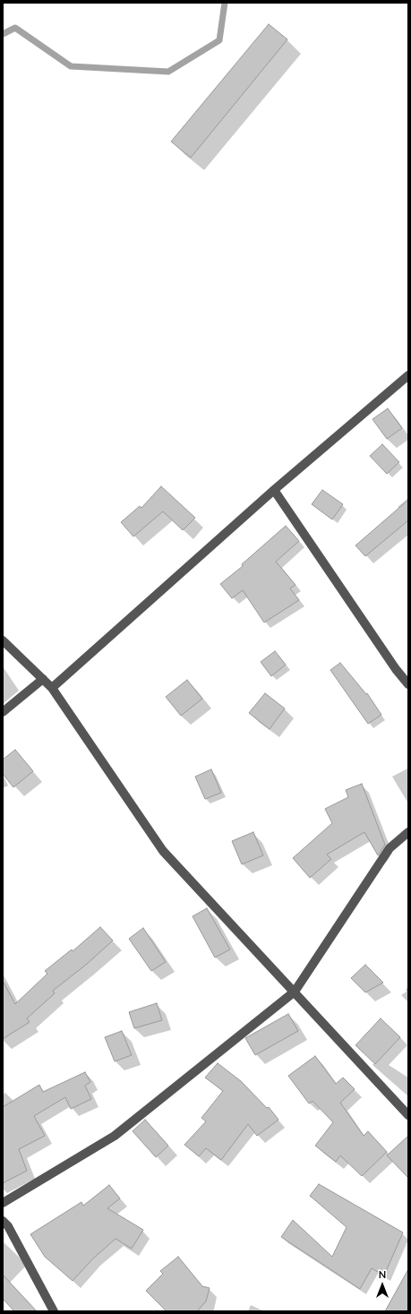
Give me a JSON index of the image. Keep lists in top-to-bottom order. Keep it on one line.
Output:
{"north":"top"}
